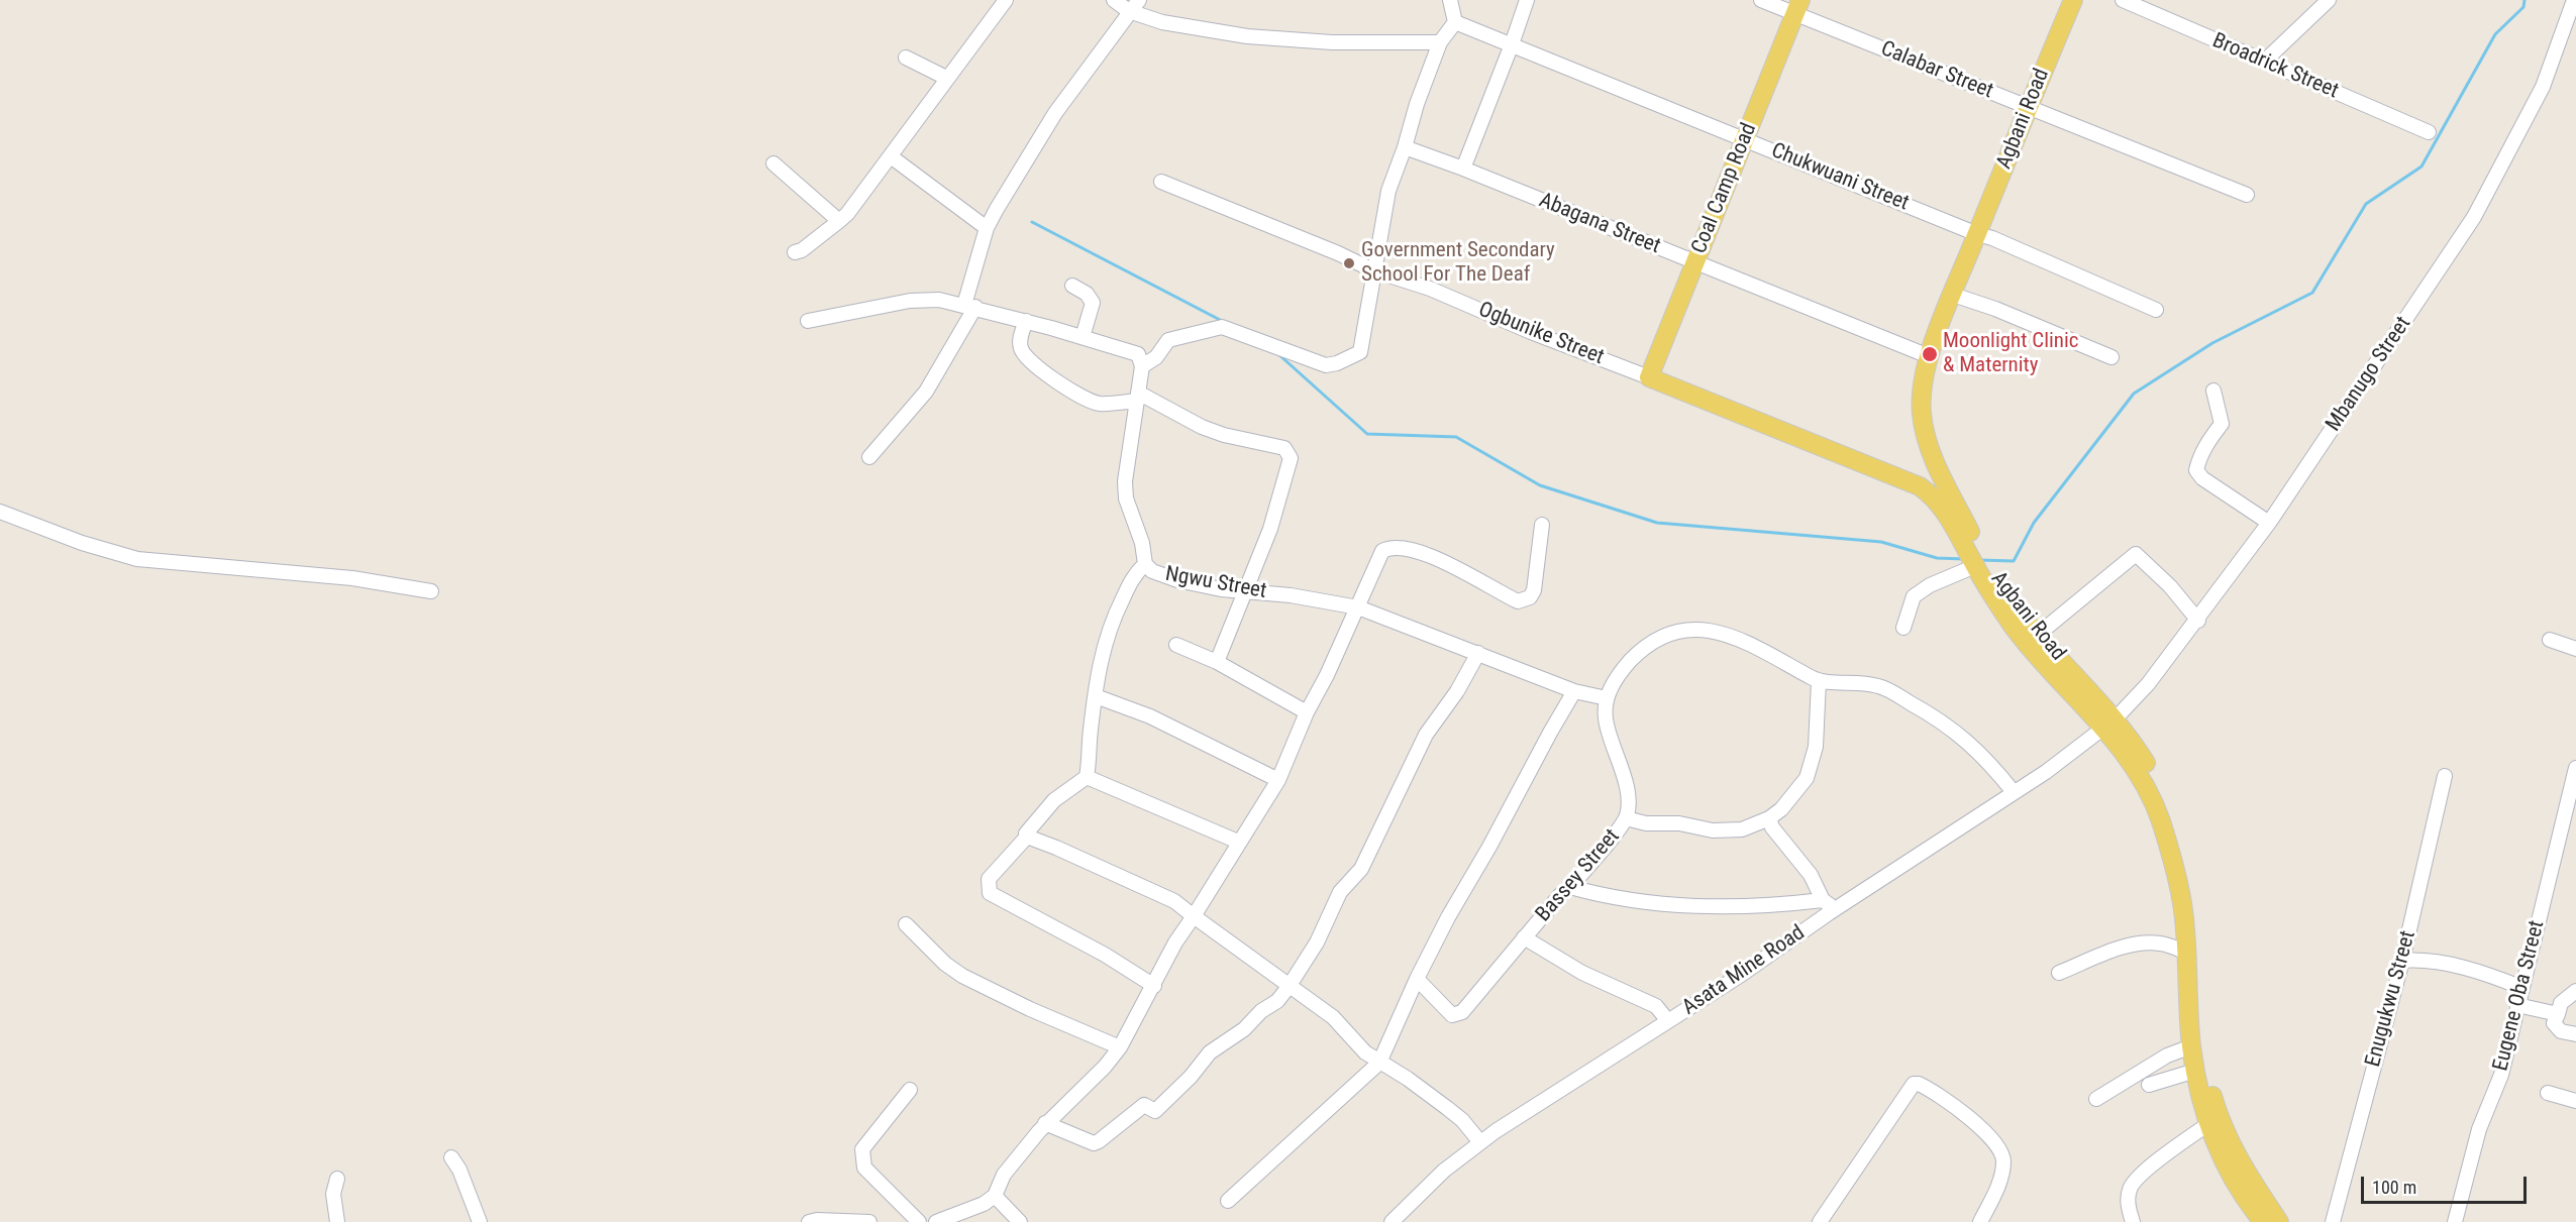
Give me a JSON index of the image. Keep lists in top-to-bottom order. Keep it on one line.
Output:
{"streets":{"main road":["Agbani Road","Coal Camp Road","Ogbunike Street"],"street":["Broadrick Street","Calabar Street","Chukwuani Street","Abagana Street","Mbanugo Street","Ngwu Street","Bassey Street","Asata Mine Road","Eugene Oba Street","Enugukwu Street"]},"crossings":[["Calabar Street","Agbani Road"],["Calabar Street","Coal Camp Road"],["Agbani Road","Chukwuani Street"],["Agbani Road","Abagana Street"],["Agbani Road","Ogbunike Street"],["Agbani Road","Mbanugo Street"],["Agbani Road","Asata Mine Road"],["Chukwuani Street","Coal Camp Road"],["Coal Camp Road","Abagana Street"],["Coal Camp Road","Ogbunike Street"],["Mbanugo Street","Asata Mine Road"],["Ngwu Street","Bassey Street"],["Bassey Street","Asata Mine Road"]],"places":["Government Secondary School For The Deaf","Moonlight Clinic & Maternity"],"scale_bar":"100 m"}
